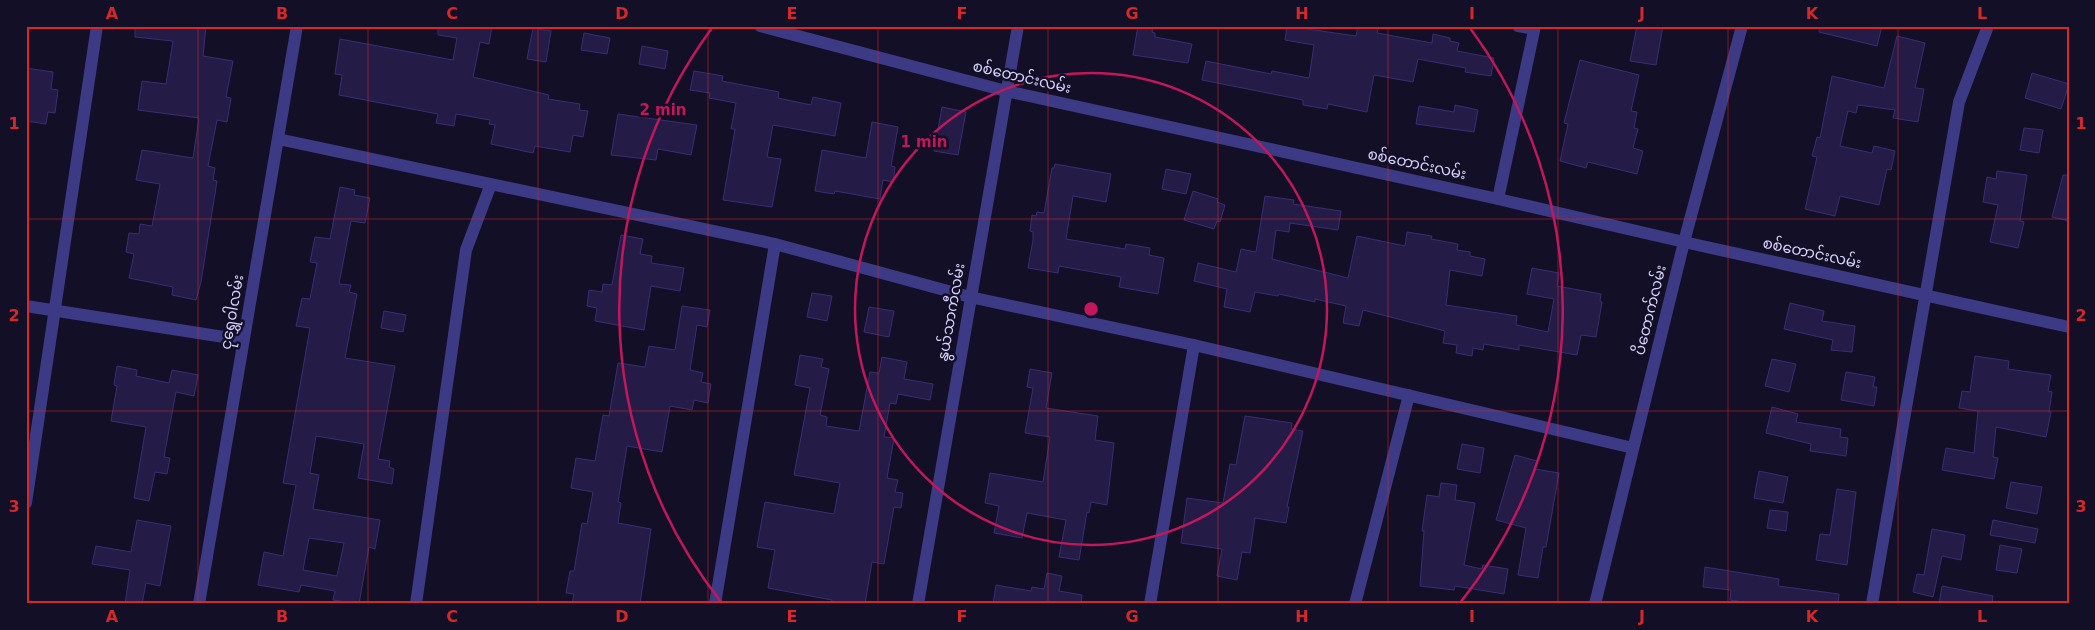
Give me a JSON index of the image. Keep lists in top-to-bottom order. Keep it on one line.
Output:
{"streets":{"street":["စစ်တောင်းလမ်း","ပိတောက်လမ်း","ငုရွှေဝါလမ်း","နွယ်သာကီလမ်း"]},"crossings":[["စစ်တောင်းလမ်း","ပိတောက်လမ်း"],["စစ်တောင်းလမ်း","နွယ်သာကီလမ်း"]],"grid":{"columns":["A","B","C","D","E","F","G","H","I","J","K","L"],"rows":["1","2","3"]},"rings":["2 min","1 min"]}
